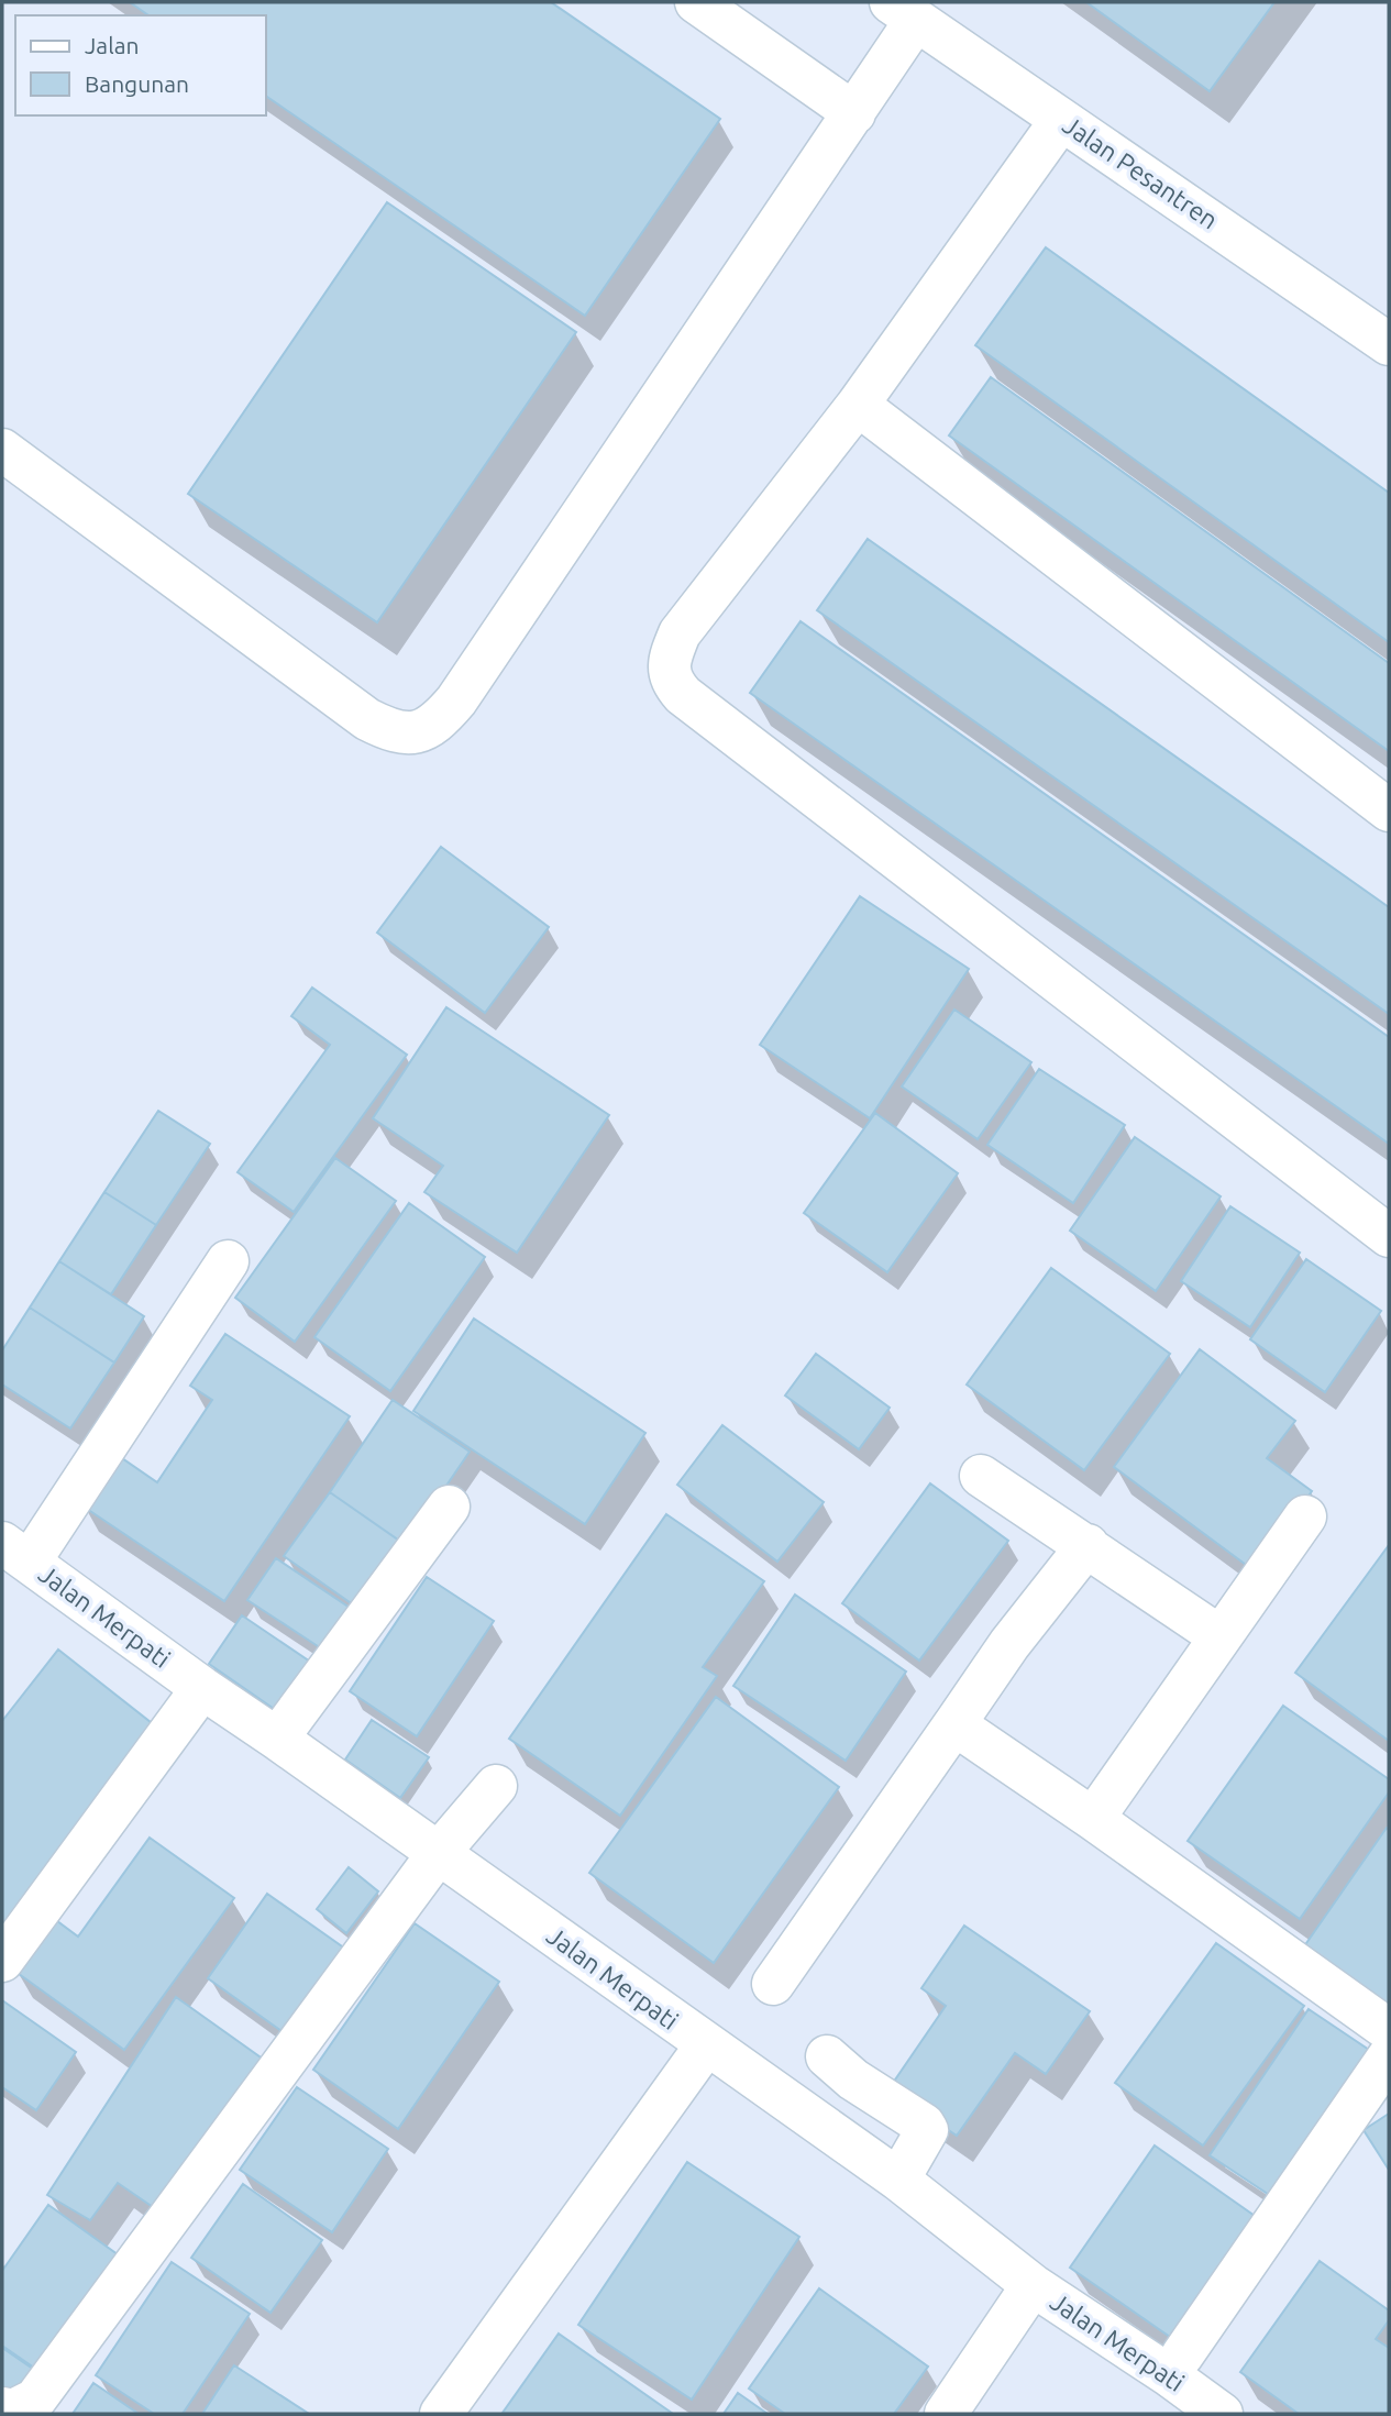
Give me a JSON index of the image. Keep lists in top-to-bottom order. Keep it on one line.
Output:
{"streets":{"street":["Jalan Pesantren","Jalan Merpati"]},"legend":["Jalan","Bangunan"]}
